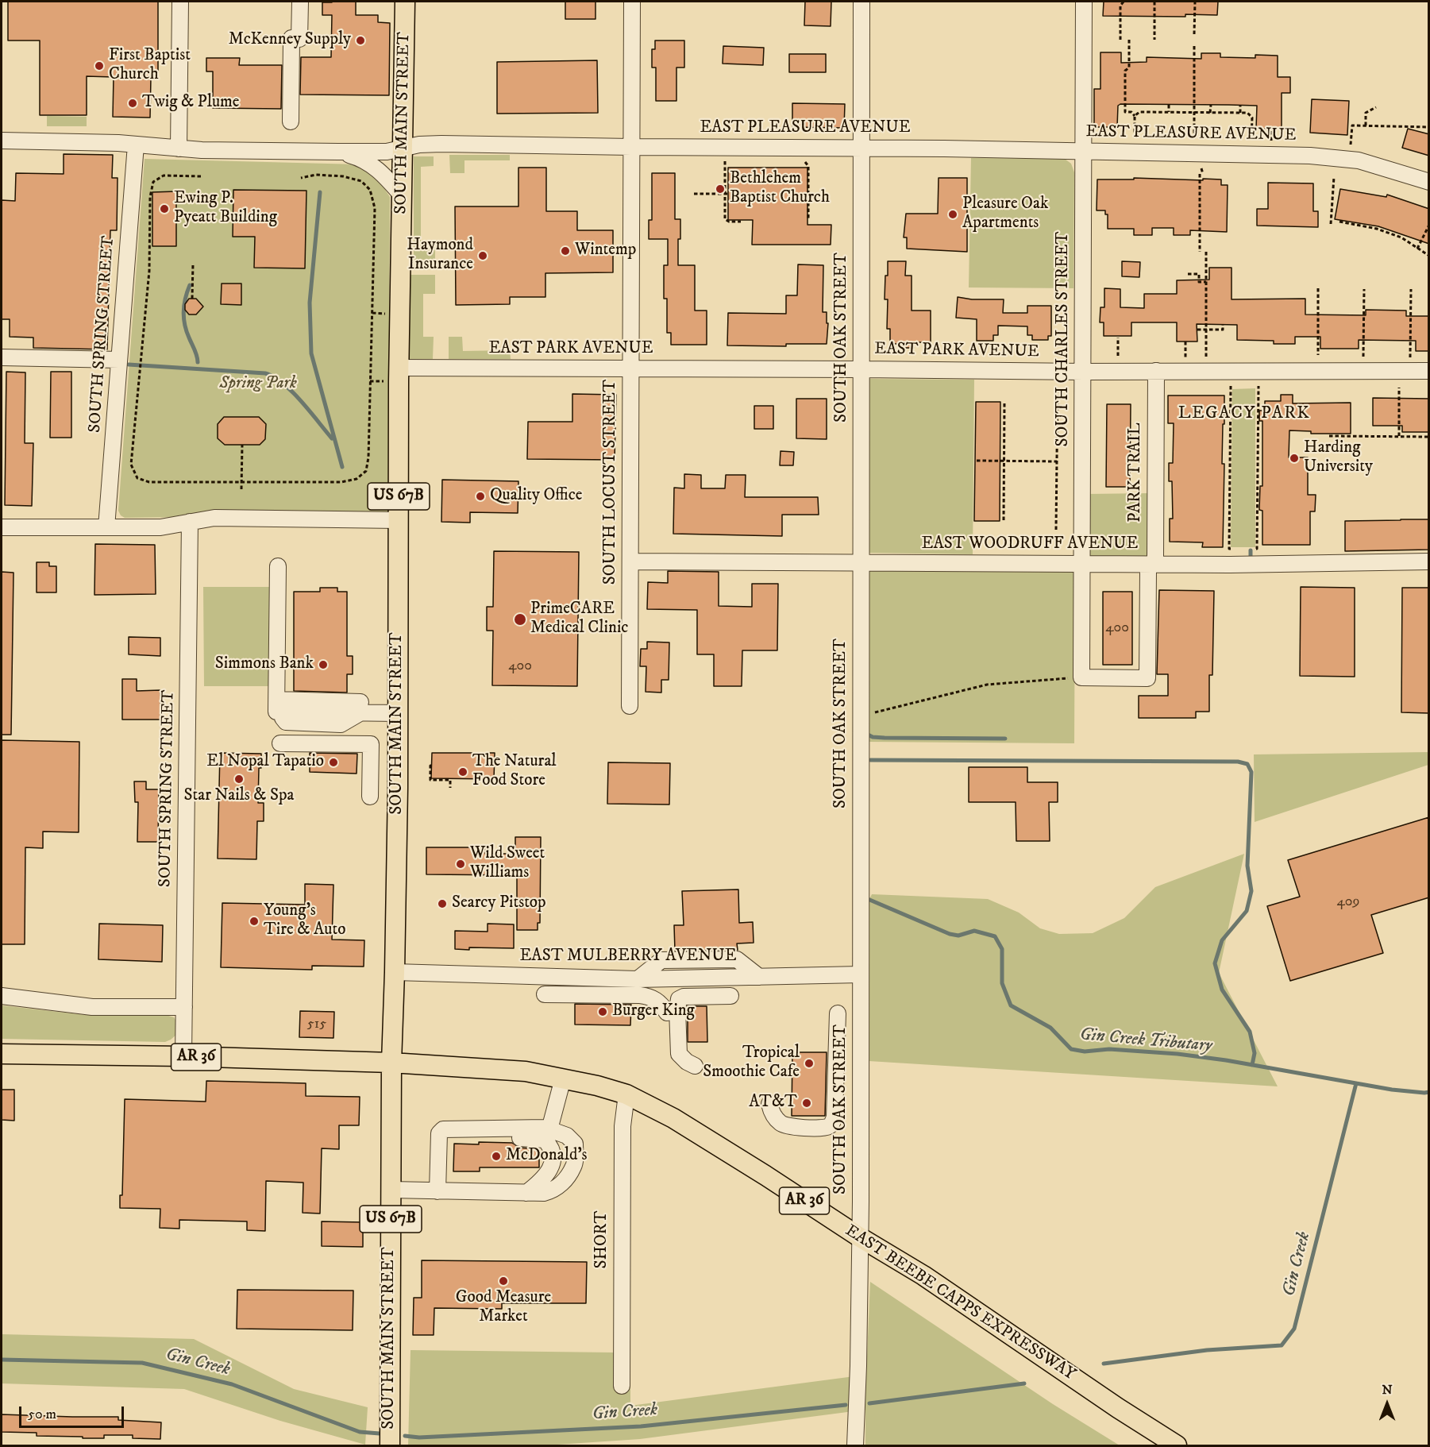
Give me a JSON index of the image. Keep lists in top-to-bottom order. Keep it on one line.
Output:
{"streets":{"main road":["SOUTH MAIN STREET","US 67B","AR 36","EAST BEEBE CAPPS EXPRESSWAY"],"street":["EAST PLEASURE AVENUE","SOUTH SPRING STREET","SOUTH OAK STREET","SOUTH CHARLES STREET","EAST PARK AVENUE","PARK TRAIL","SOUTH LOCUST STREET","EAST WOODRUFF AVENUE","EAST MULBERRY AVENUE","SHORT"]},"crossings":[["SOUTH MAIN STREET","EAST PLEASURE AVENUE"],["SOUTH MAIN STREET","EAST PARK AVENUE"],["SOUTH MAIN STREET","EAST MULBERRY AVENUE"],["SOUTH MAIN STREET","AR 36"],["SOUTH MAIN STREET","EAST BEEBE CAPPS EXPRESSWAY"],["EAST PLEASURE AVENUE","SOUTH SPRING STREET"],["EAST PLEASURE AVENUE","SOUTH OAK STREET"],["EAST PLEASURE AVENUE","SOUTH CHARLES STREET"],["EAST PLEASURE AVENUE","SOUTH LOCUST STREET"],["SOUTH SPRING STREET","AR 36"],["SOUTH OAK STREET","EAST PARK AVENUE"],["SOUTH OAK STREET","EAST WOODRUFF AVENUE"],["SOUTH OAK STREET","EAST MULBERRY AVENUE"],["SOUTH OAK STREET","EAST BEEBE CAPPS EXPRESSWAY"],["SOUTH CHARLES STREET","EAST PARK AVENUE"],["SOUTH CHARLES STREET","PARK TRAIL"],["SOUTH CHARLES STREET","EAST WOODRUFF AVENUE"],["EAST PARK AVENUE","PARK TRAIL"],["EAST PARK AVENUE","SOUTH LOCUST STREET"],["PARK TRAIL","EAST WOODRUFF AVENUE"],["SOUTH LOCUST STREET","EAST WOODRUFF AVENUE"],["AR 36","EAST BEEBE CAPPS EXPRESSWAY"],["SHORT","EAST BEEBE CAPPS EXPRESSWAY"]],"districts":["LEGACY PARK"],"water":["Gin Creek Tributary","Gin Creek"],"parks":["Spring Park"],"places":["McKenney Supply","First Baptist Church","Twig & Plume","Bethlehem Baptist Church","Ewing P. Pyeatt Building","Pleasure Oak Apartments","Wintemp","Haymond Insurance","Harding University","Quality Office","PrimeCARE Medical Clinic","Simmons Bank","El Nopal Tapatio","The Natural Food Store","Star Nails & Spa","Wild Sweet Williams","Searcy Pitstop","Young's Tire & Auto","Burger King","Tropical Smoothie Cafe","AT&T","McDonald's","Good Measure Market"],"house_numbers":["400","400","409","515"],"scale_bar":"50 m","north":"top"}
